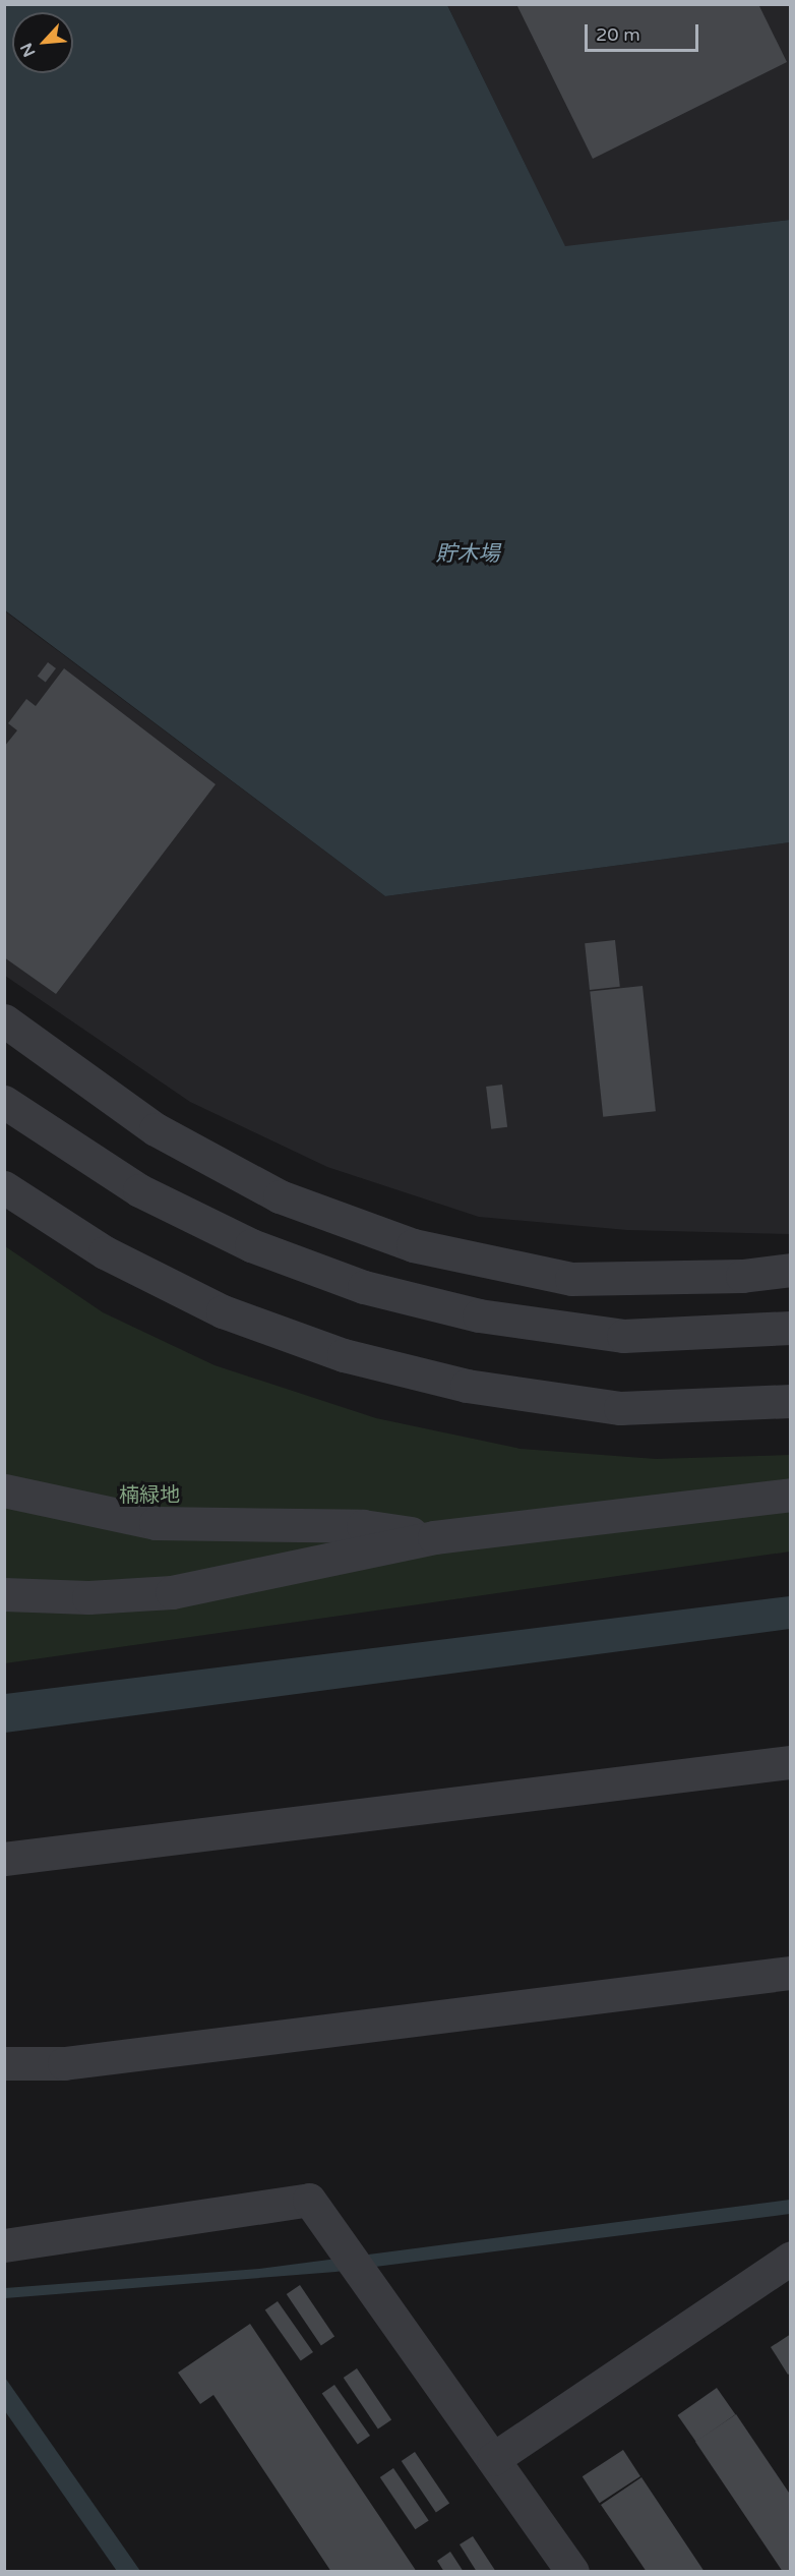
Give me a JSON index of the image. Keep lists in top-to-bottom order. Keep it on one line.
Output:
{"water":["貯木場"],"parks":["楠緑地"],"scale_bar":"20 m","north":"bottom left"}
